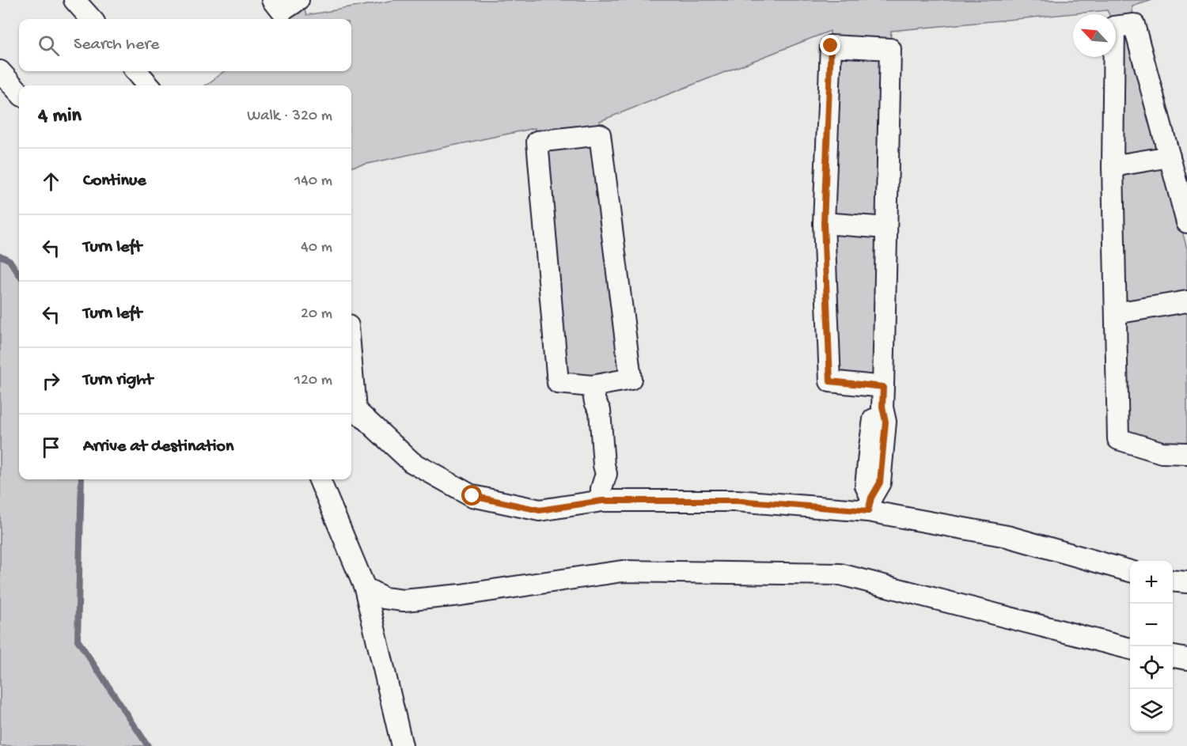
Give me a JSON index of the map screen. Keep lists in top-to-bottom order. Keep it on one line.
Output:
{"north":"top left","page":{"search":"Search here","heading":["4 min","Walk · 320 m"],"list":[["Continue","140 m"],["Turn left","40 m"],["Turn left","20 m"],["Turn right","120 m"],"Arrive at destination"],"map_buttons":["+","−"]}}
